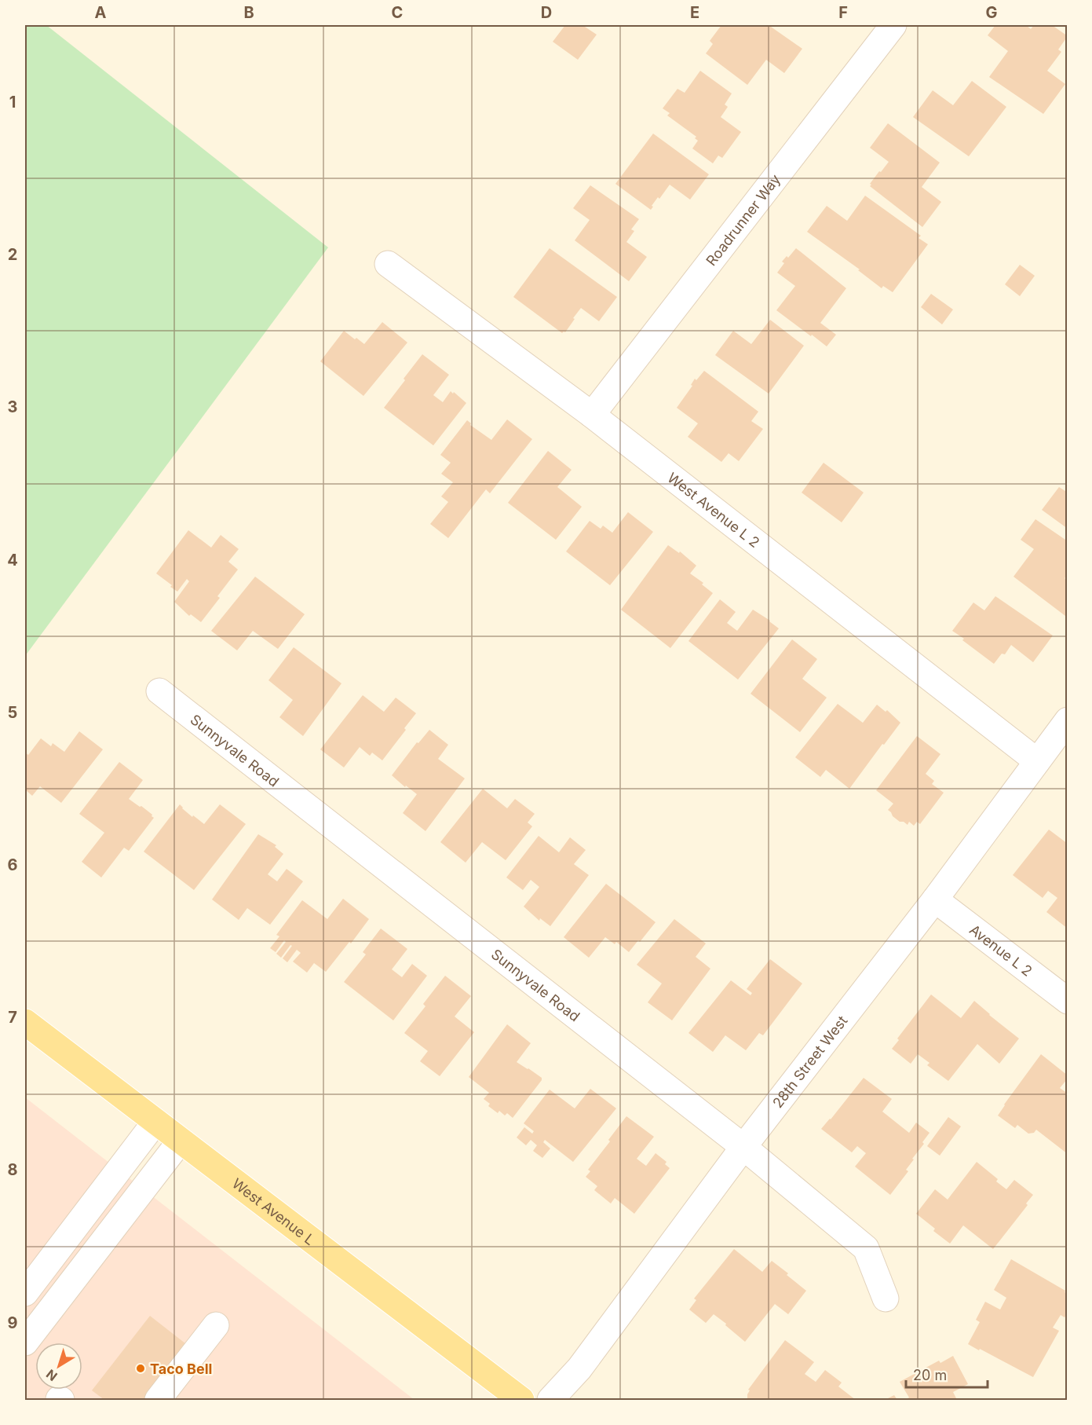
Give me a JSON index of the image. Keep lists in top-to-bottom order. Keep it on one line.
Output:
{"streets":{"main road":["West Avenue L"],"street":["Roadrunner Way","West Avenue L 2","Sunnyvale Road","Avenue L 2","28th Street West"]},"crossings":[["Roadrunner Way","West Avenue L 2"],["West Avenue L 2","28th Street West"],["Sunnyvale Road","28th Street West"],["Avenue L 2","28th Street West"]],"places":["Taco Bell"],"scale_bar":"20 m","north":"bottom left","grid":{"columns":["A","B","C","D","E","F","G"],"rows":["1","2","3","4","5","6","7","8","9"]}}
